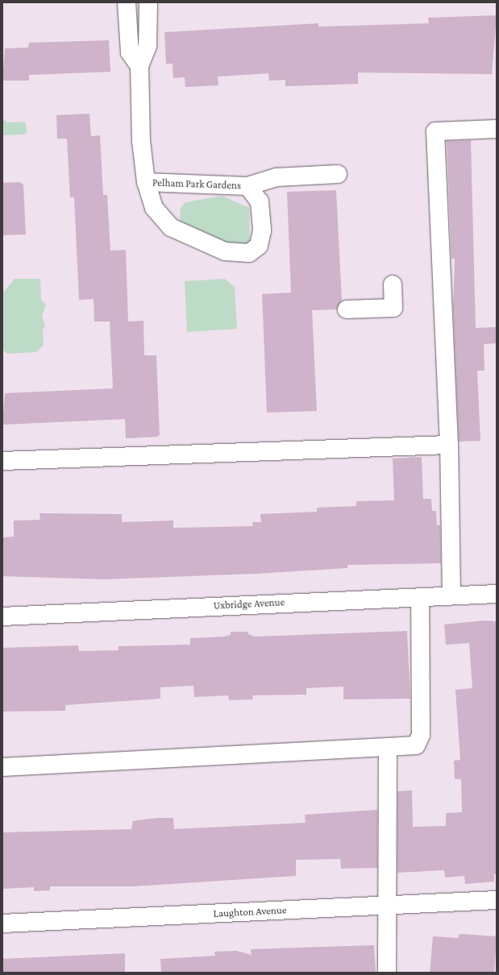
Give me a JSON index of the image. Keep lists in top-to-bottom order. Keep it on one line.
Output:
{"streets":{"street":["Pelham Park Gardens","Uxbridge Avenue","Laughton Avenue"]}}
